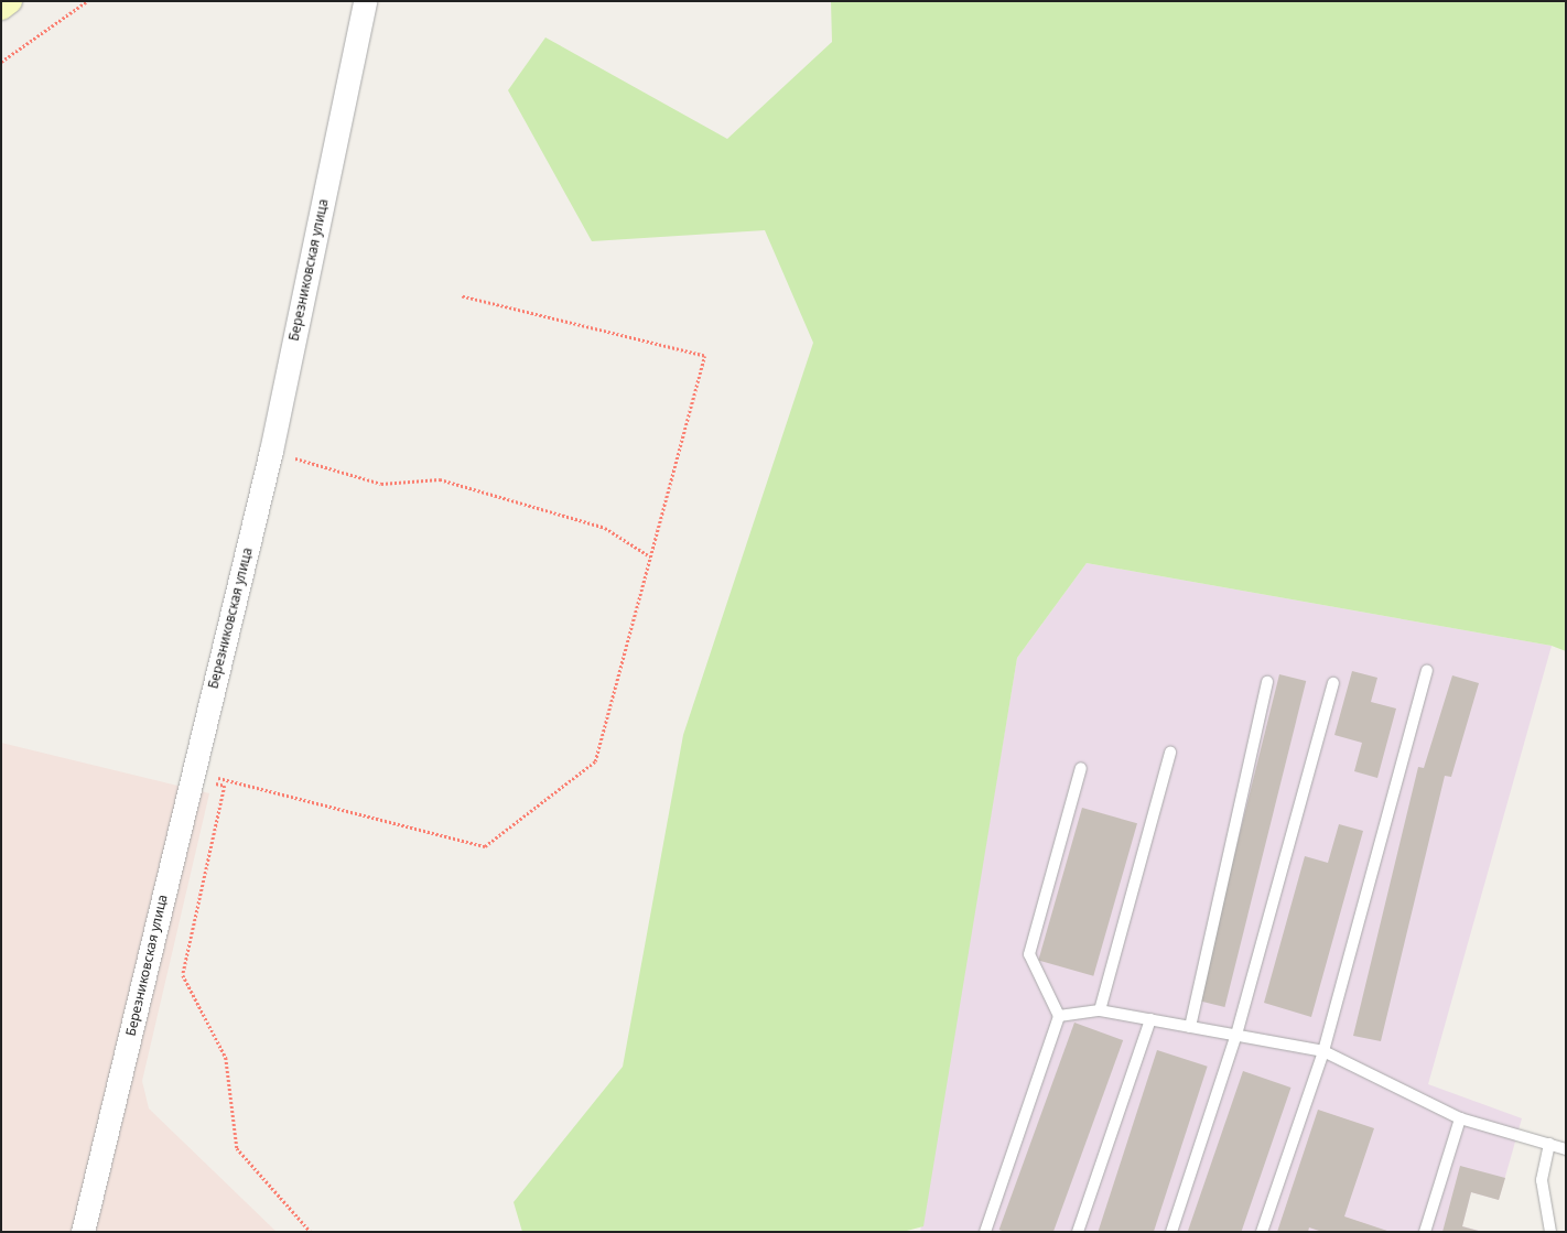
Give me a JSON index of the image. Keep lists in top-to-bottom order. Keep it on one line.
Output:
{"streets":{"street":["Березниковская улица"]}}
